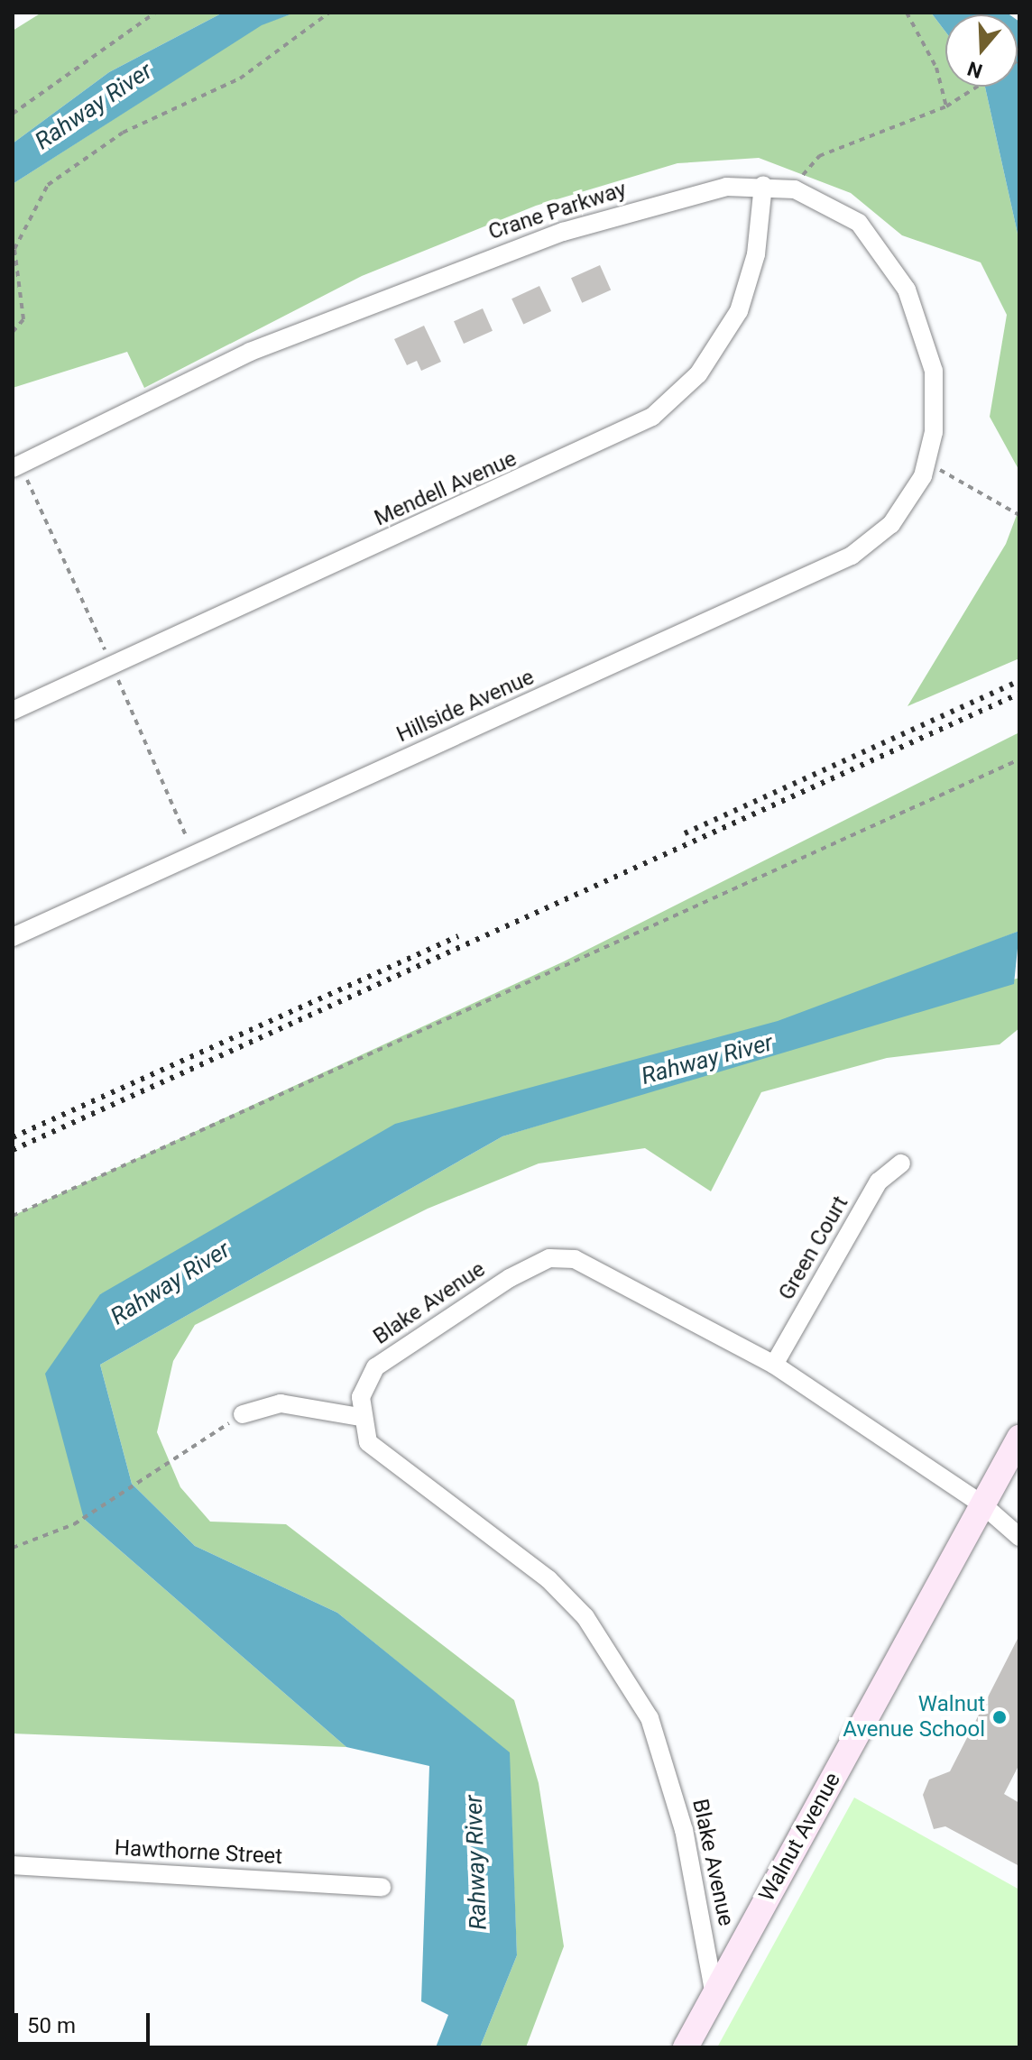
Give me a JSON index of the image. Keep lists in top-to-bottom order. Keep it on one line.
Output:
{"streets":{"street":["Crane Parkway","Mendell Avenue","Hillside Avenue","Green Court","Blake Avenue","Walnut Avenue","Hawthorne Street"]},"crossings":[["Crane Parkway","Mendell Avenue"],["Crane Parkway","Hillside Avenue"],["Green Court","Blake Avenue"],["Blake Avenue","Walnut Avenue"]],"water":["Rahway River"],"places":["Walnut Avenue School"],"scale_bar":"50 m","north":"bottom"}
